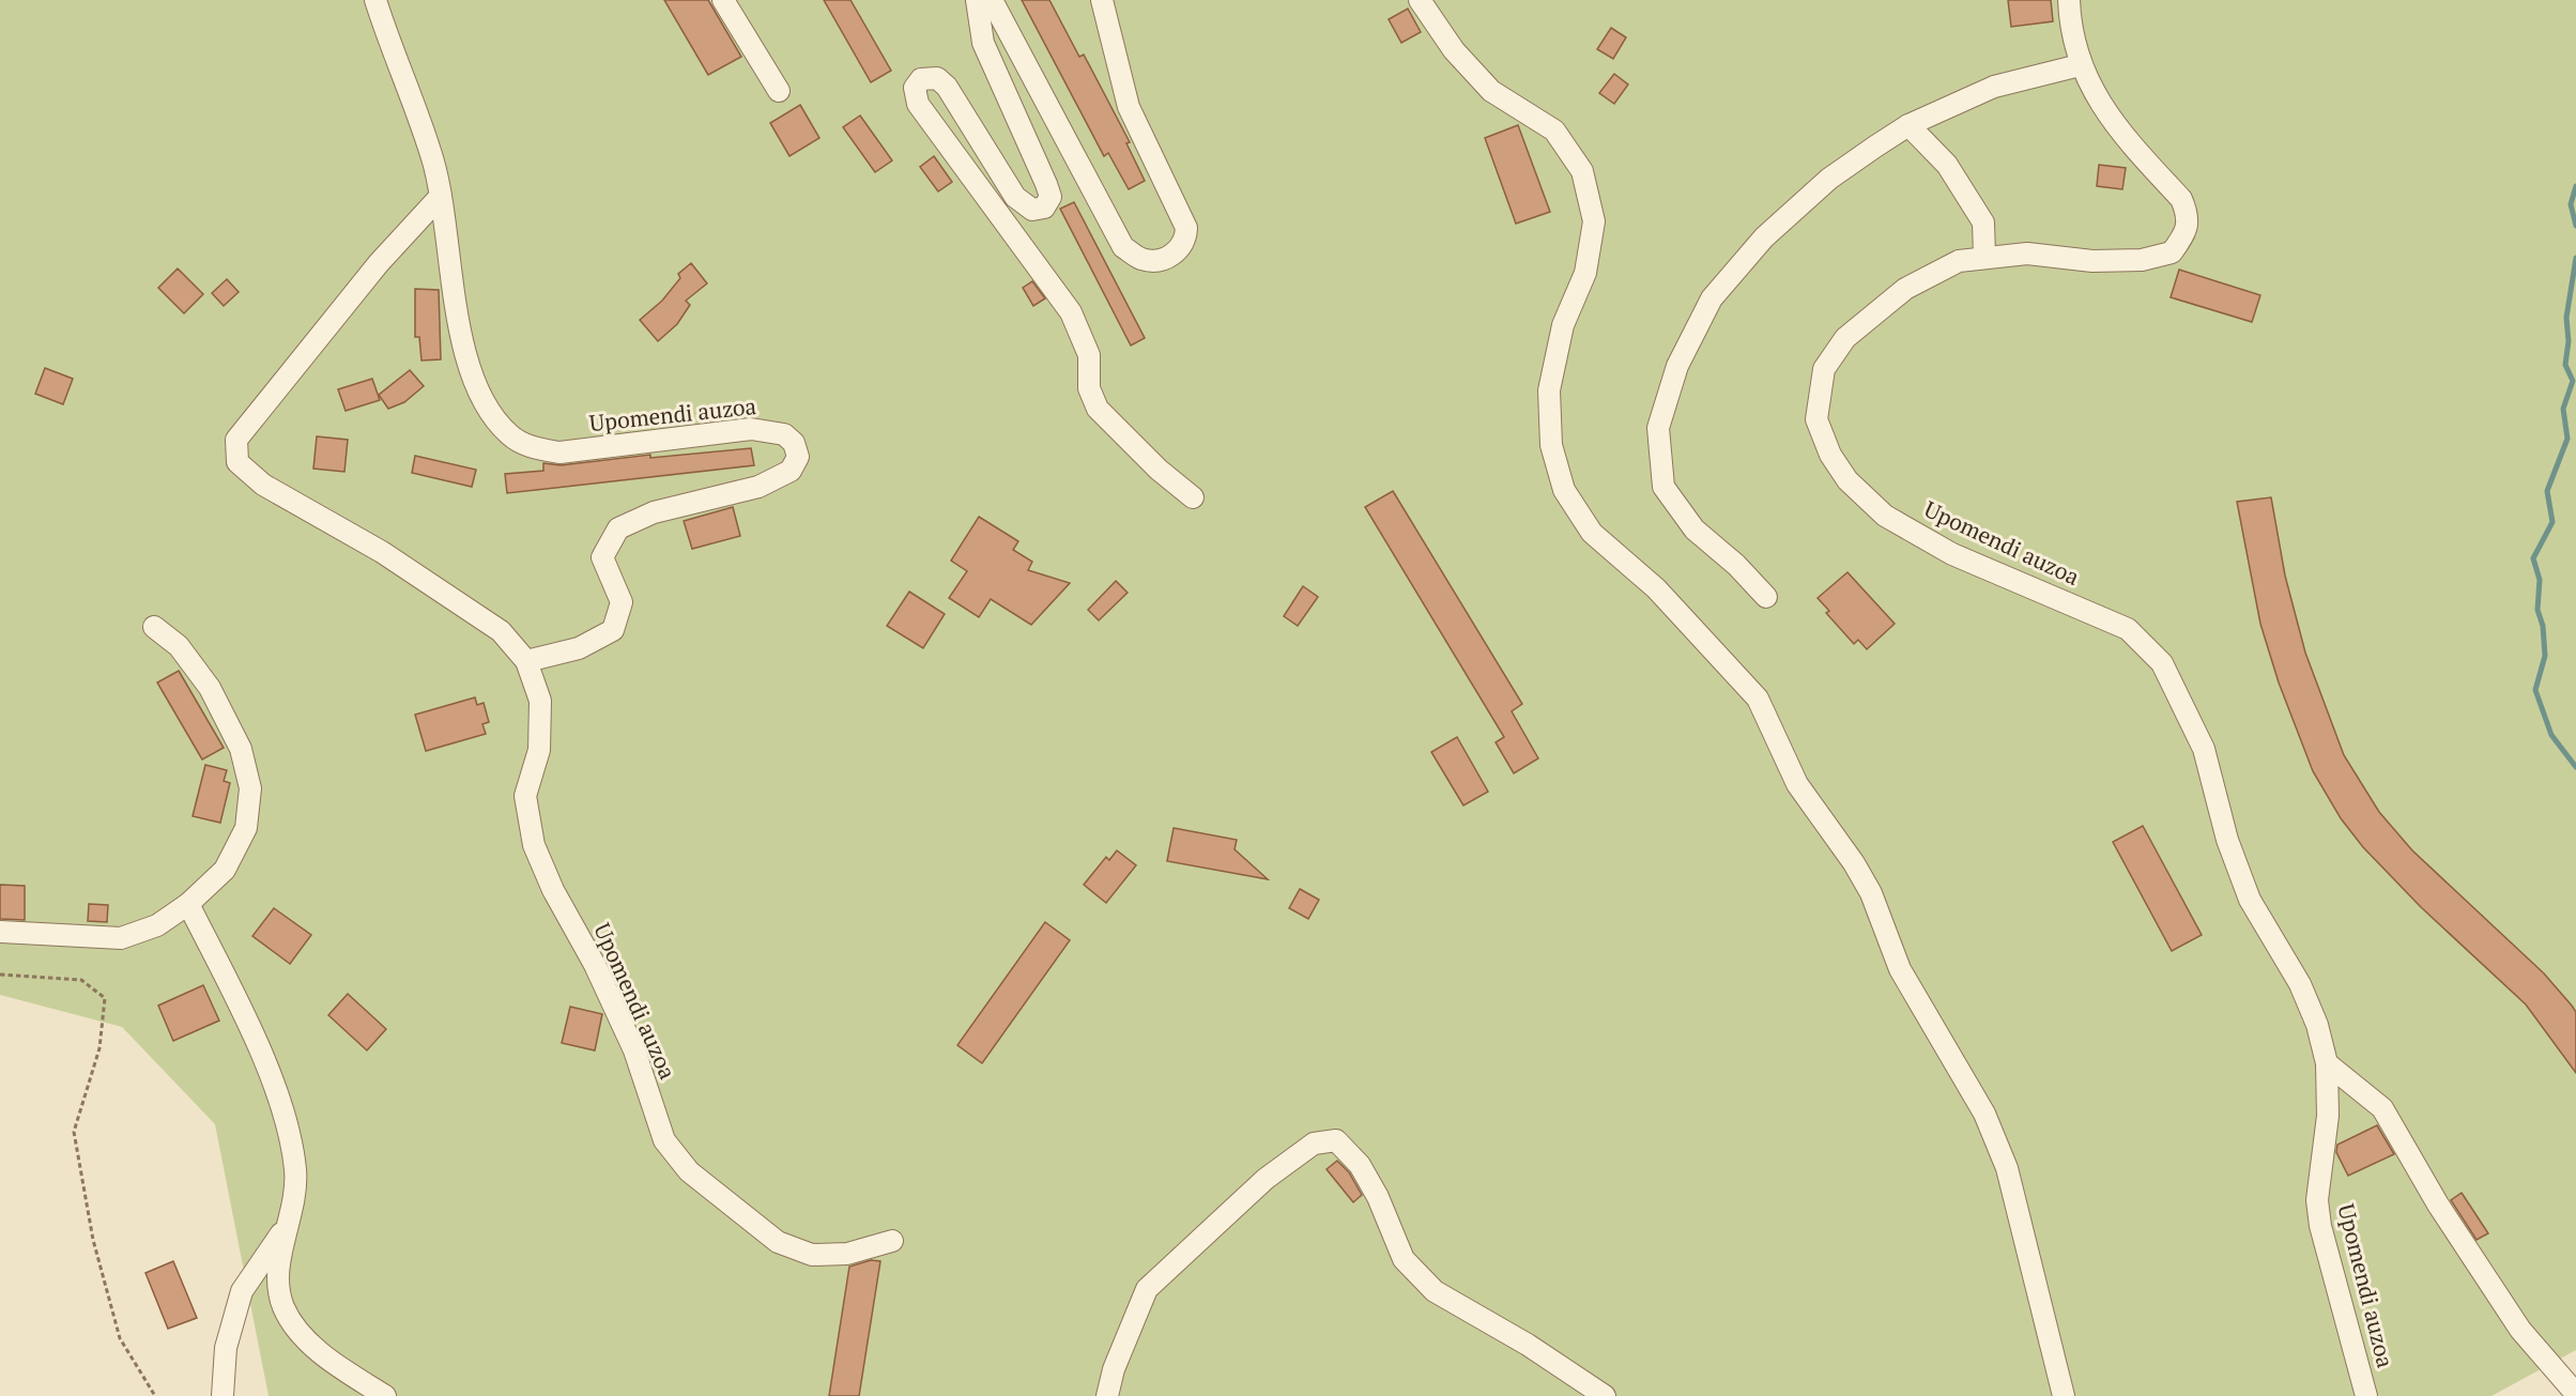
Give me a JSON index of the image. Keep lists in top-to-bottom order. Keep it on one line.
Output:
{"streets":{"lane":["Upomendi auzoa"]}}
